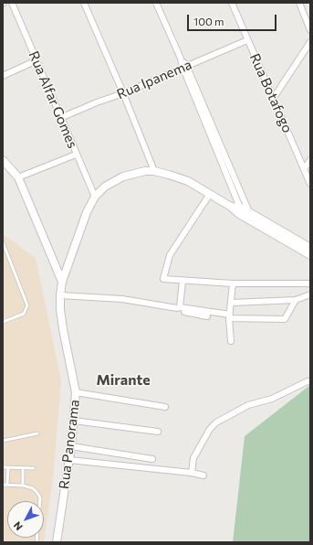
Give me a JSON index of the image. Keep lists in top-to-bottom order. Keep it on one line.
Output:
{"streets":{"street":["Rua Ipanema","Rua Botafogo","Rua Alfar Gomes","Rua Panorama"]},"crossings":[["Rua Ipanema","Rua Botafogo"],["Rua Ipanema","Rua Alfar Gomes"],["Rua Alfar Gomes","Rua Panorama"]],"districts":["Mirante"],"scale_bar":"100 m","north":"bottom left"}
